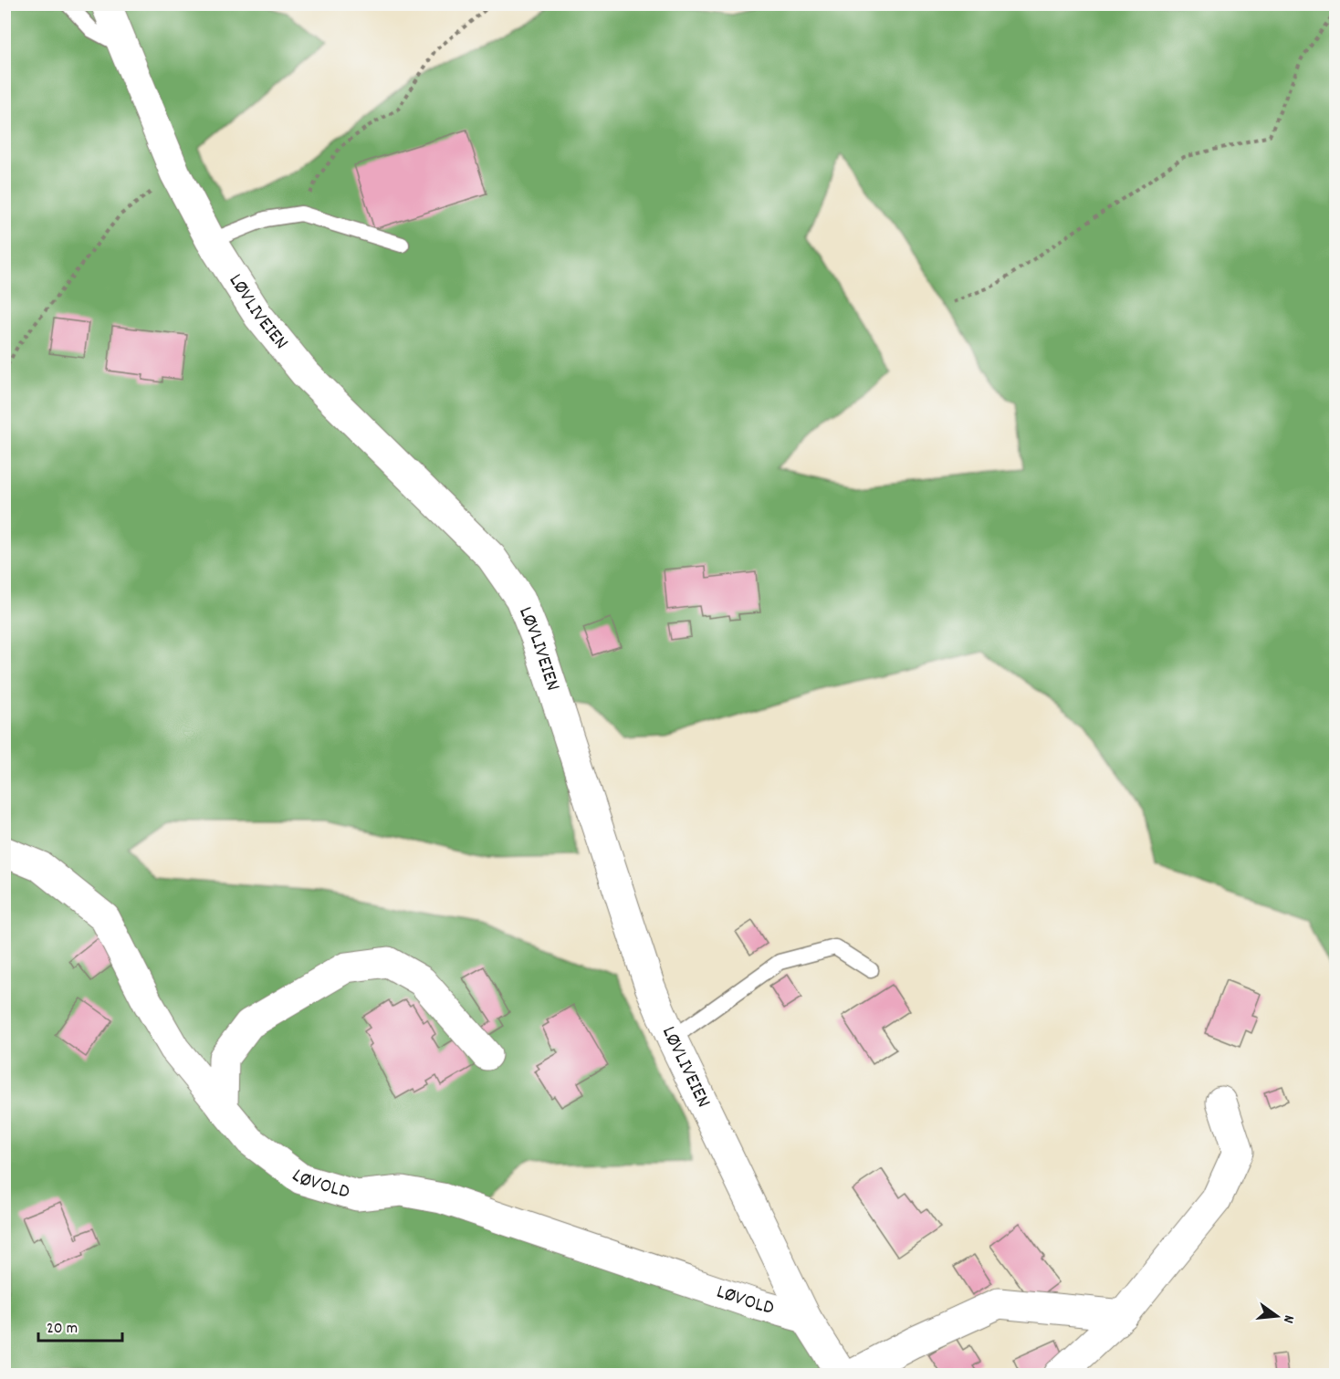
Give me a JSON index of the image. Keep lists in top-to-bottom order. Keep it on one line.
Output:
{"streets":{"street":["LØVLIVEIEN","LØVOLD"]},"crossings":[["LØVLIVEIEN","LØVOLD"]],"scale_bar":"20 m","north":"right"}
